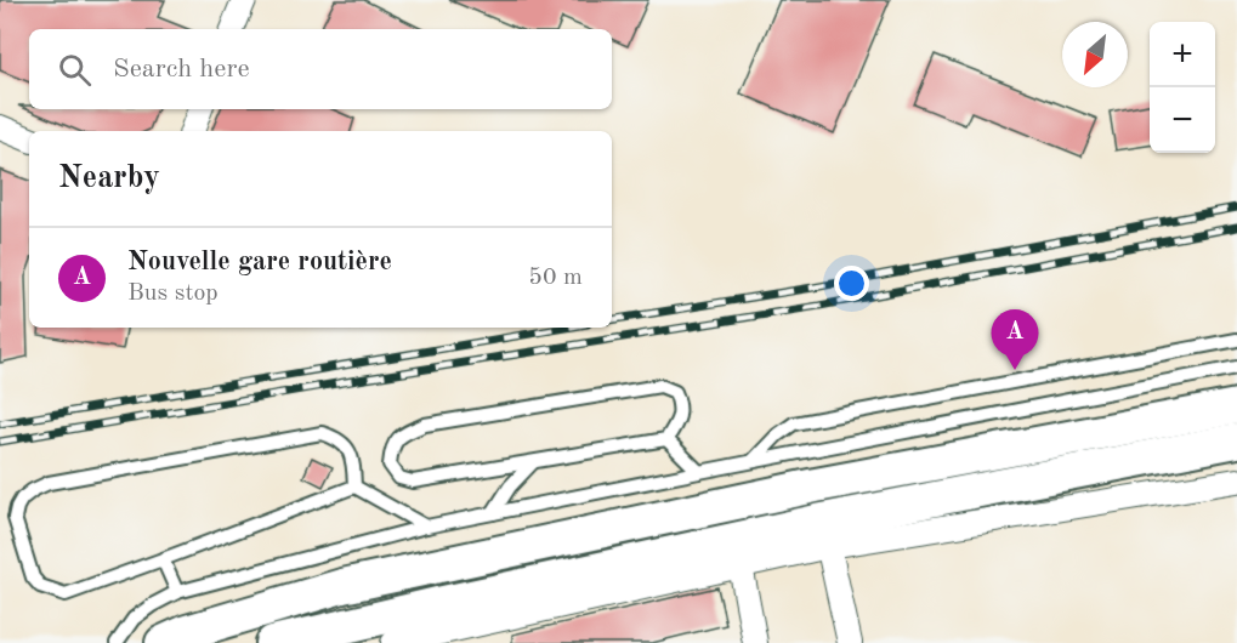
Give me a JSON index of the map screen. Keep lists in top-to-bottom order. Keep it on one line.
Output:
{"north":"bottom left","page":{"map_buttons":["+","−"],"search":"Search here","heading":"Nearby","list":[{"mark":"A","name":"Nouvelle gare routière","note":"Bus stop","value":"50 m"}],"pins":"A"}}
